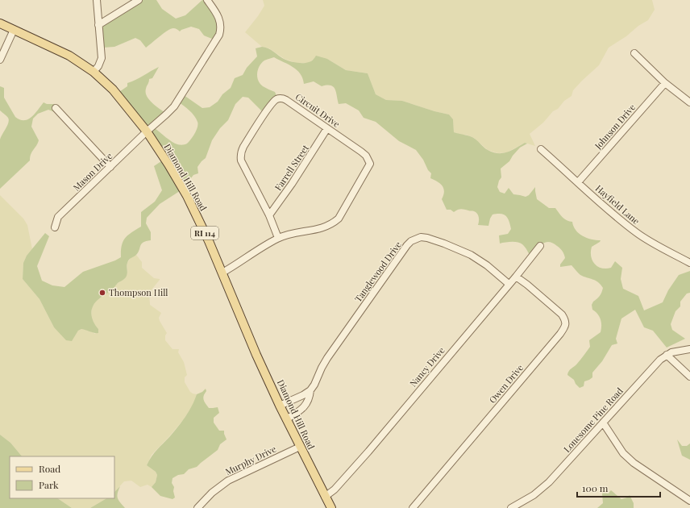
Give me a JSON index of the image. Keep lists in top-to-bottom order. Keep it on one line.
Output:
{"streets":{"main road":["Diamond Hill Road","RI 114"],"street":["Circuit Drive","Johnson Drive","Farrell Street","Mason Drive","Hayfield Lane","Tanglewood Drive","Nancy Drive","Owen Drive","Lonesome Pine Road","Murphy Drive"]},"crossings":[["Circuit Drive","Farrell Street"],["Circuit Drive","Diamond Hill Road"],["Johnson Drive","Hayfield Lane"],["Mason Drive","Diamond Hill Road"],["Diamond Hill Road","Tanglewood Drive"],["Diamond Hill Road","Nancy Drive"],["Diamond Hill Road","Murphy Drive"],["Tanglewood Drive","Nancy Drive"],["Nancy Drive","Owen Drive"]],"places":["Thompson Hill"],"legend":["Road","Park"],"scale_bar":"100 m"}
